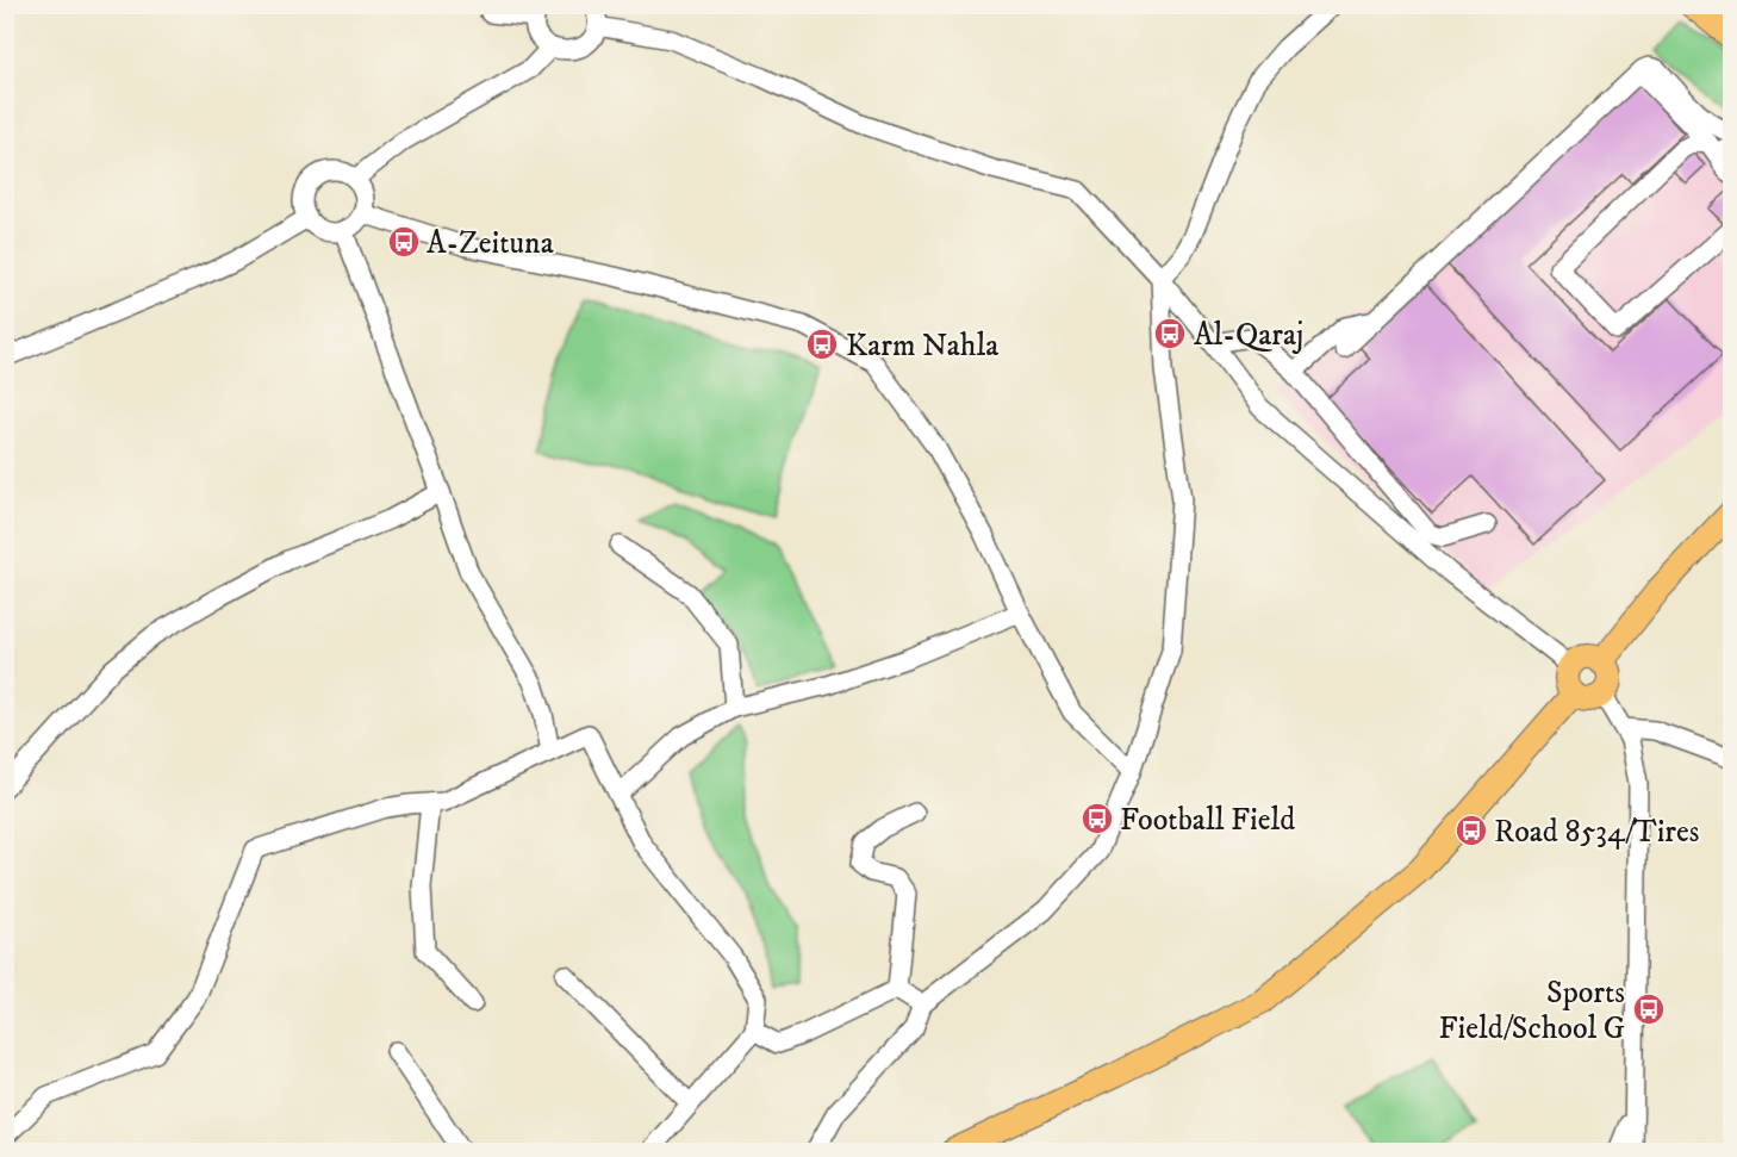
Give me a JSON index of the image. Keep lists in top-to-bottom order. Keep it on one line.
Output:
{"places":{"bus stop":["A-Zeituna","Al-Qaraj","Karm Nahla","Football Field","Road 8534/Tires","Sports Field/School G"]}}
